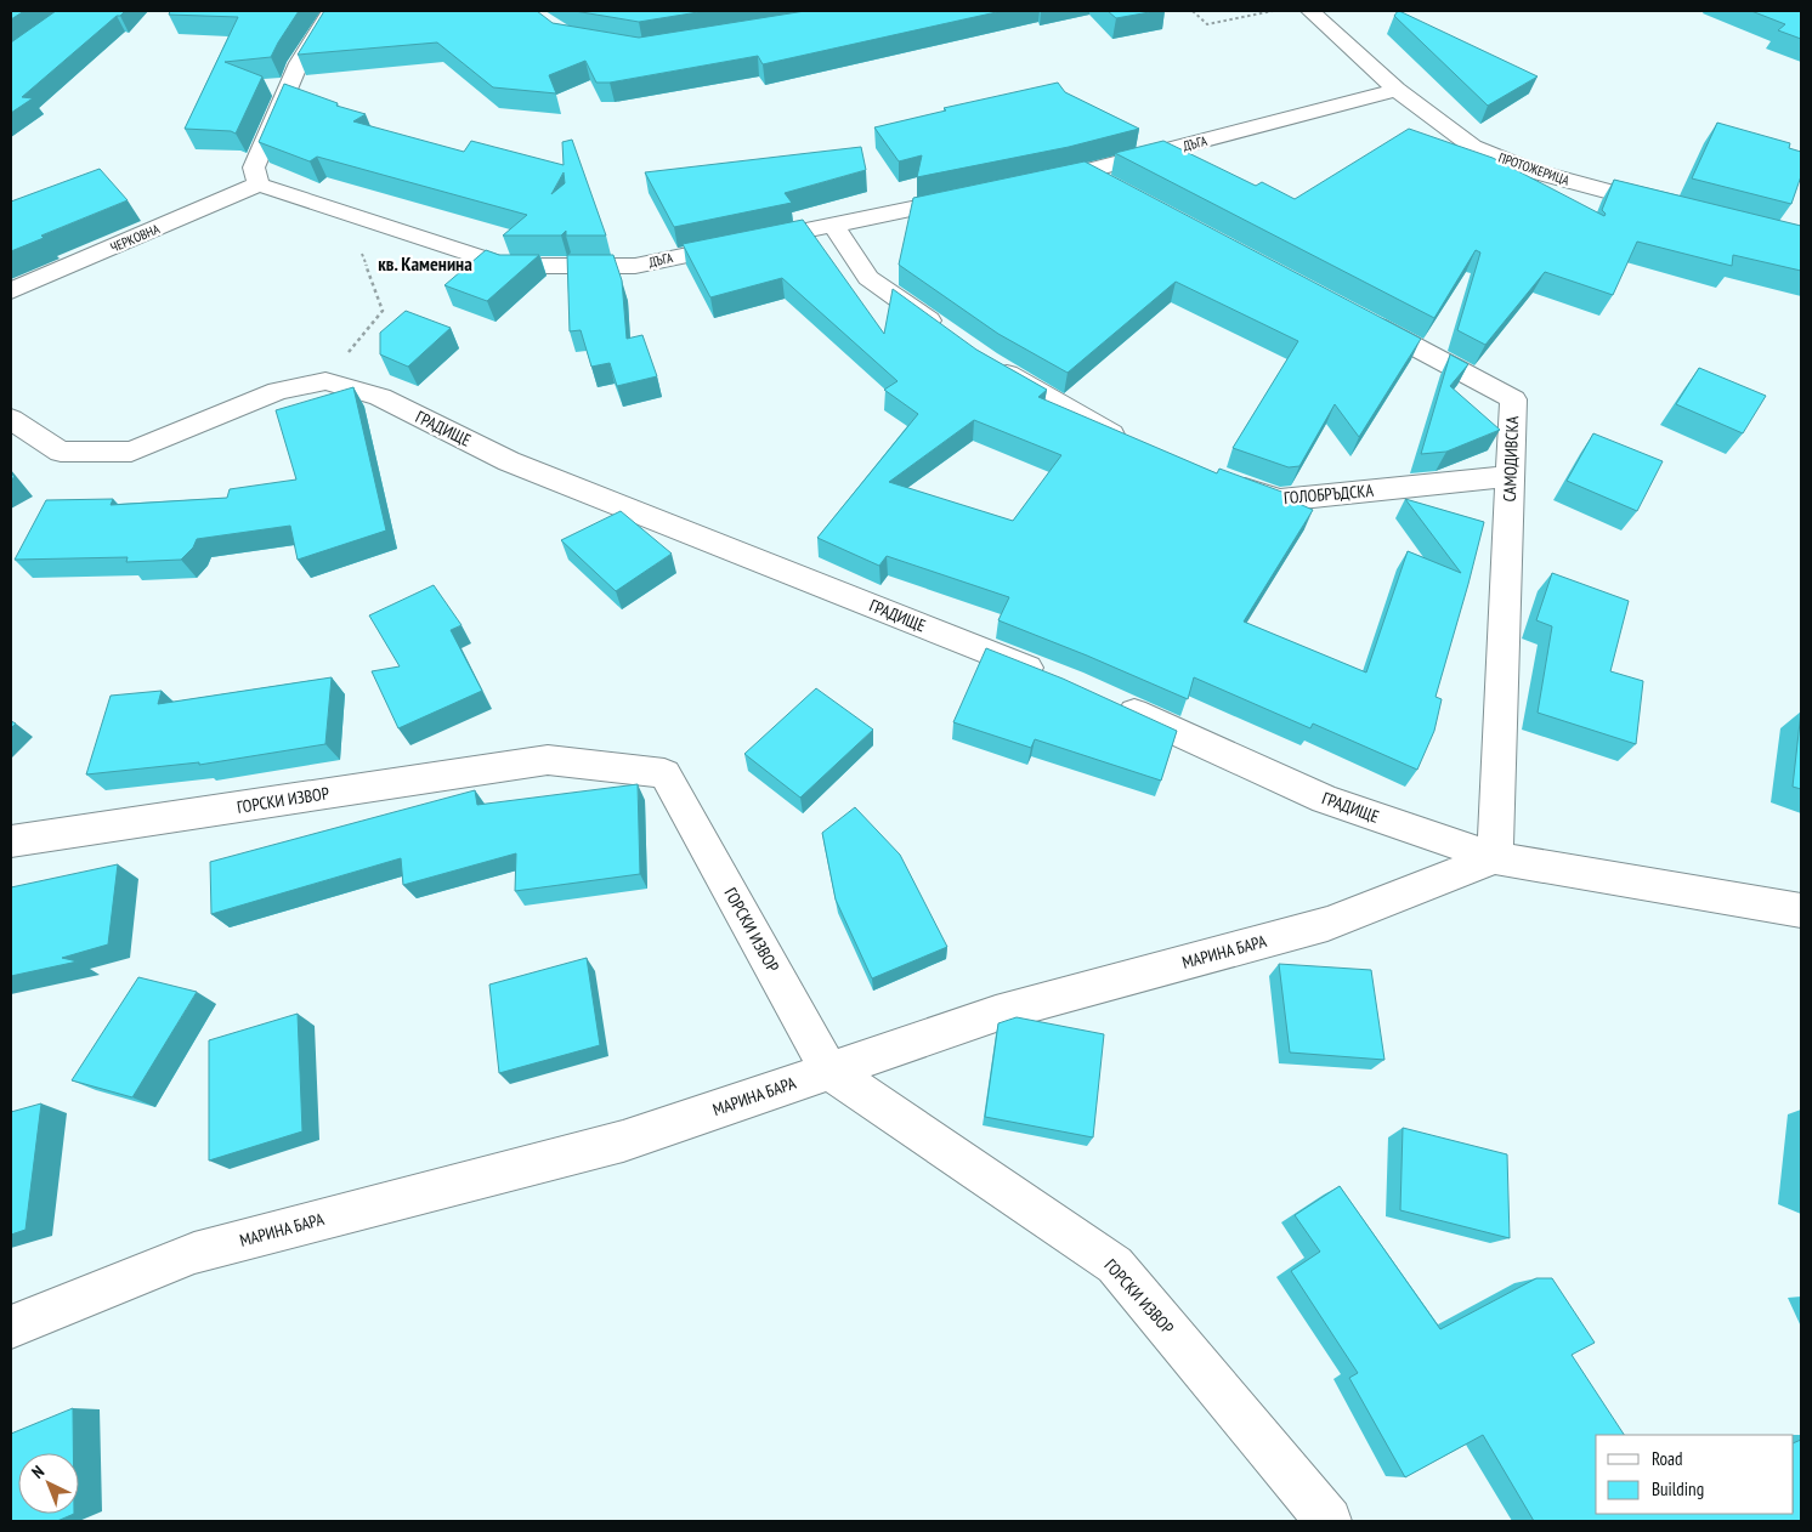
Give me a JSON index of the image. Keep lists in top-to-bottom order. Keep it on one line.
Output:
{"streets":{"street":["ДЪГА","ПРОТОЖЕРИЦА","ЧЕРКОВНА","ГРАДИЩЕ","САМОДИВСКА","ГОЛОБРЪДСКА","ГОРСКИ ИЗВОР","МАРИНА БАРА"]},"crossings":[["ДЪГА","ПРОТОЖЕРИЦА"],["ДЪГА","ЧЕРКОВНА"],["ГРАДИЩЕ","САМОДИВСКА"],["ГРАДИЩЕ","МАРИНА БАРА"],["САМОДИВСКА","ГОЛОБРЪДСКА"],["САМОДИВСКА","МАРИНА БАРА"],["ГОРСКИ ИЗВОР","МАРИНА БАРА"]],"districts":["кв. Каменина"],"legend":["Road","Building"],"north":"top left"}
